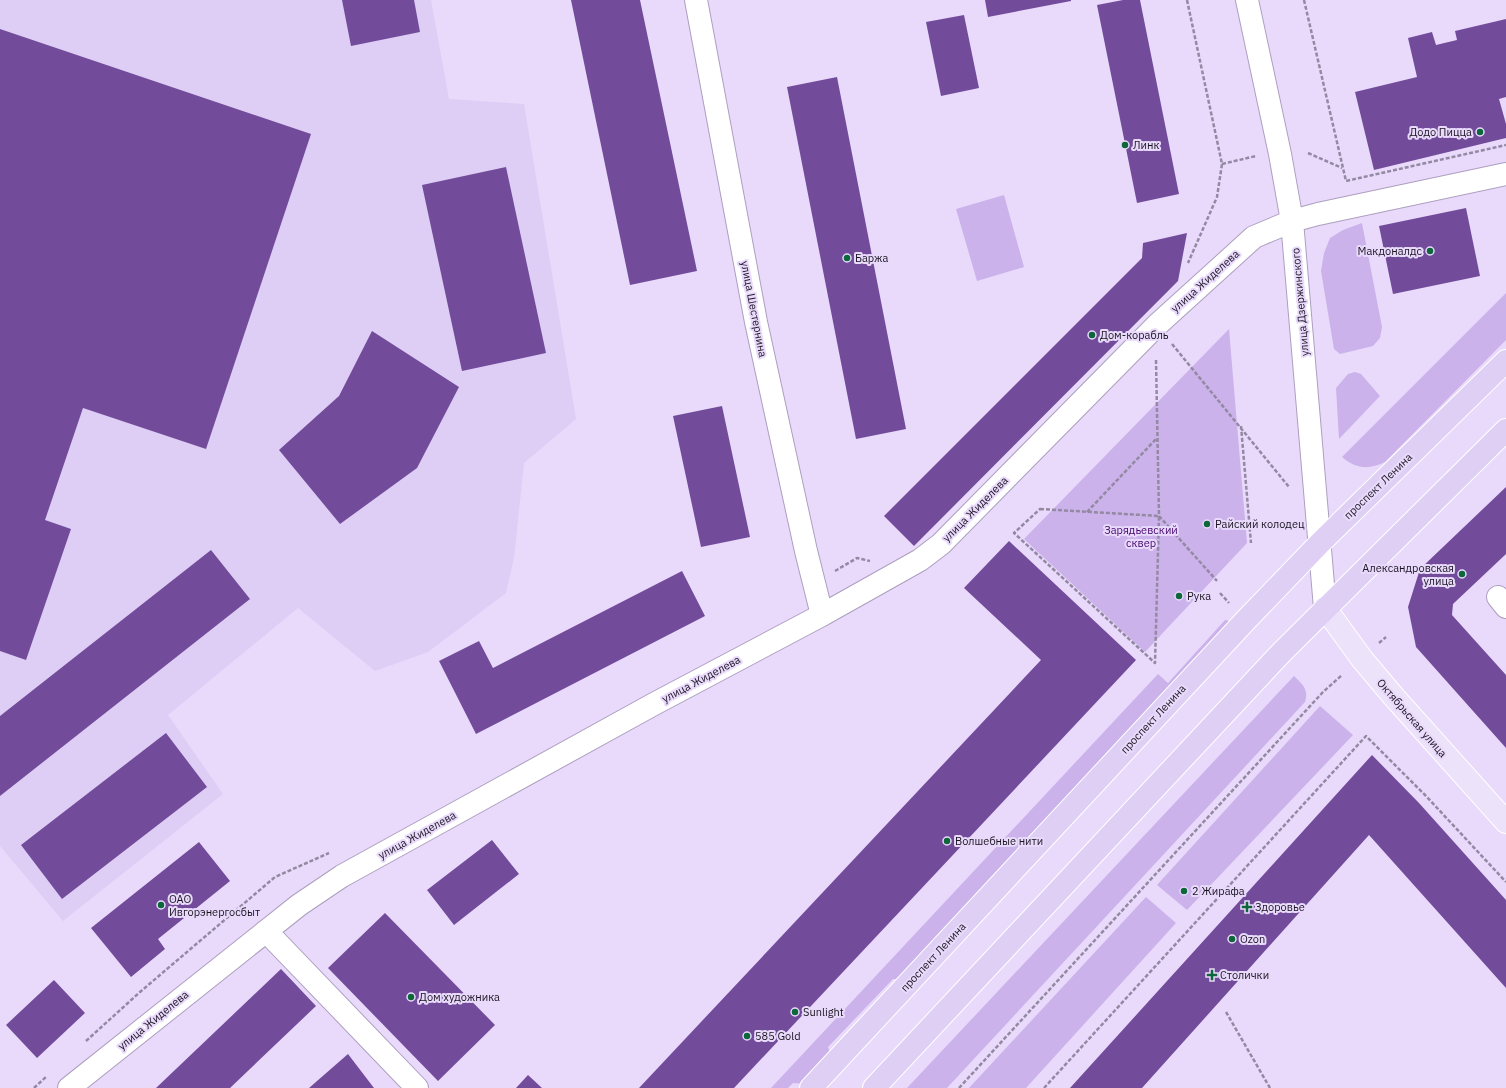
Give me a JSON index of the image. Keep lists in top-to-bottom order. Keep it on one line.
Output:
{"streets":{"highway":["проспект Ленина"],"main road":["Октябрьская улица"],"street":["улица Жиделева","улица Дзержинского","улица Шестернина"]},"crossings":[["улица Жиделева","улица Дзержинского"],["улица Жиделева","улица Шестернина"],["улица Дзержинского","проспект Ленина"],["улица Дзержинского","Октябрьская улица"]],"parks":["Зарядьевский сквер"],"places":{"other":["Додо Пицца","Линк","Макдоналдс","Баржа","Дом-корабль","Райский колодец","Александровская улица","Рука","Волшебные нити","2 Жирафа","ОАО Ивгорэнергосбыт","Ozon","Дом художника","Sunlight","585 Gold"],"health":["Здоровье","Столички"]}}
